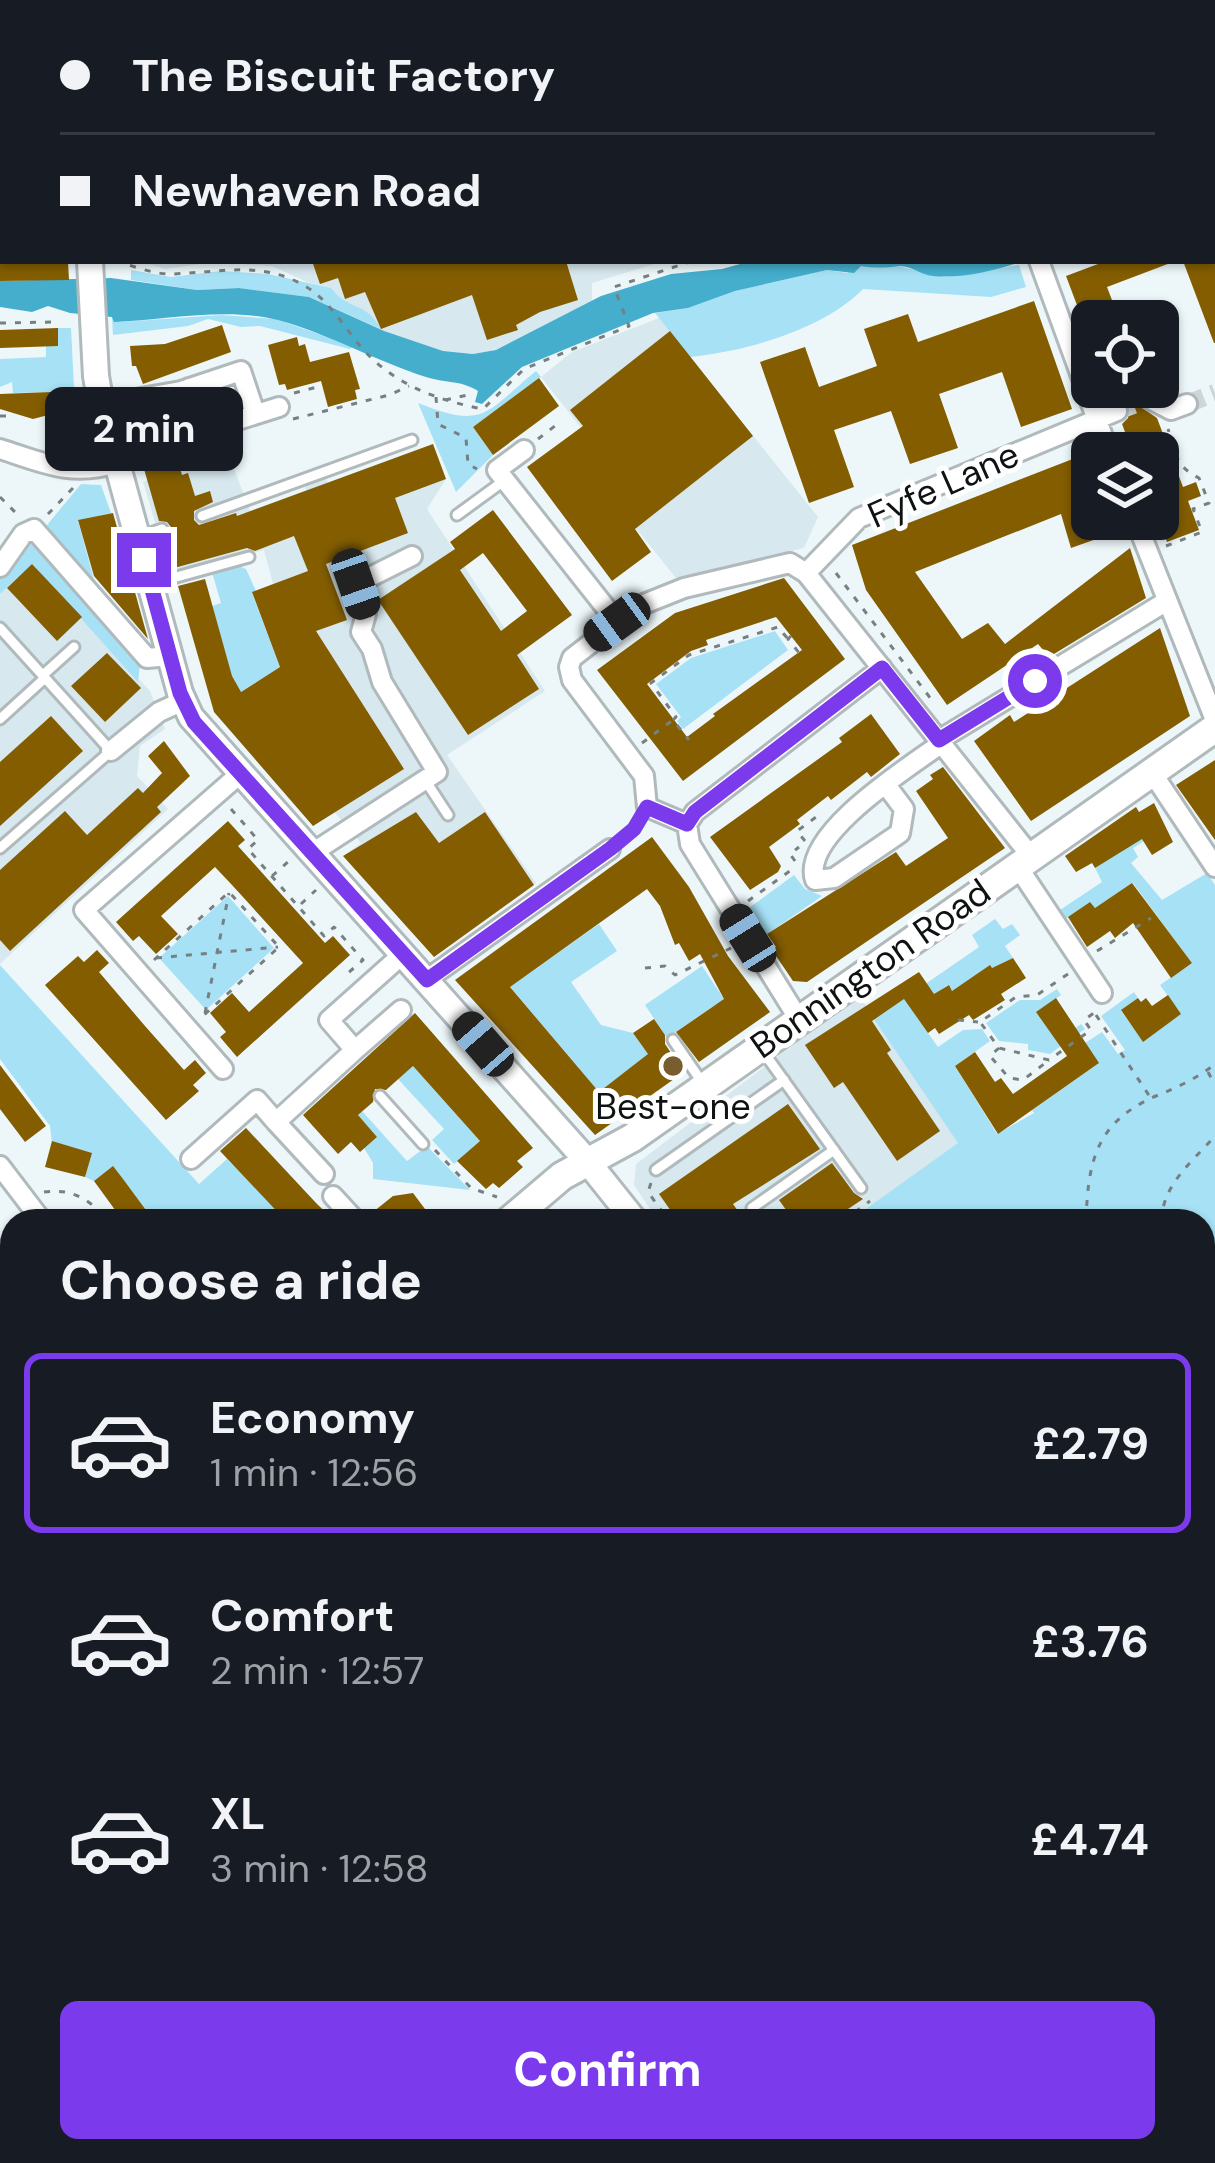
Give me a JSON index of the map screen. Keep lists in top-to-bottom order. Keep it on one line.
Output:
{"streets":{"main road":["Bonnington Road"],"street":["Fyfe Lane"]},"places":["Best-one"],"page":{"banner":["The Biscuit Factory","Newhaven Road"],"bubble":"2 min","heading":"Choose a ride","list":[{"name":"Economy","note":"1 min · 12:56","value":"£2.79"},{"name":"Comfort","note":"2 min · 12:57","value":"£3.76"},{"name":"XL","note":"3 min · 12:58","value":"£4.74"}],"buttons":"Confirm"}}
